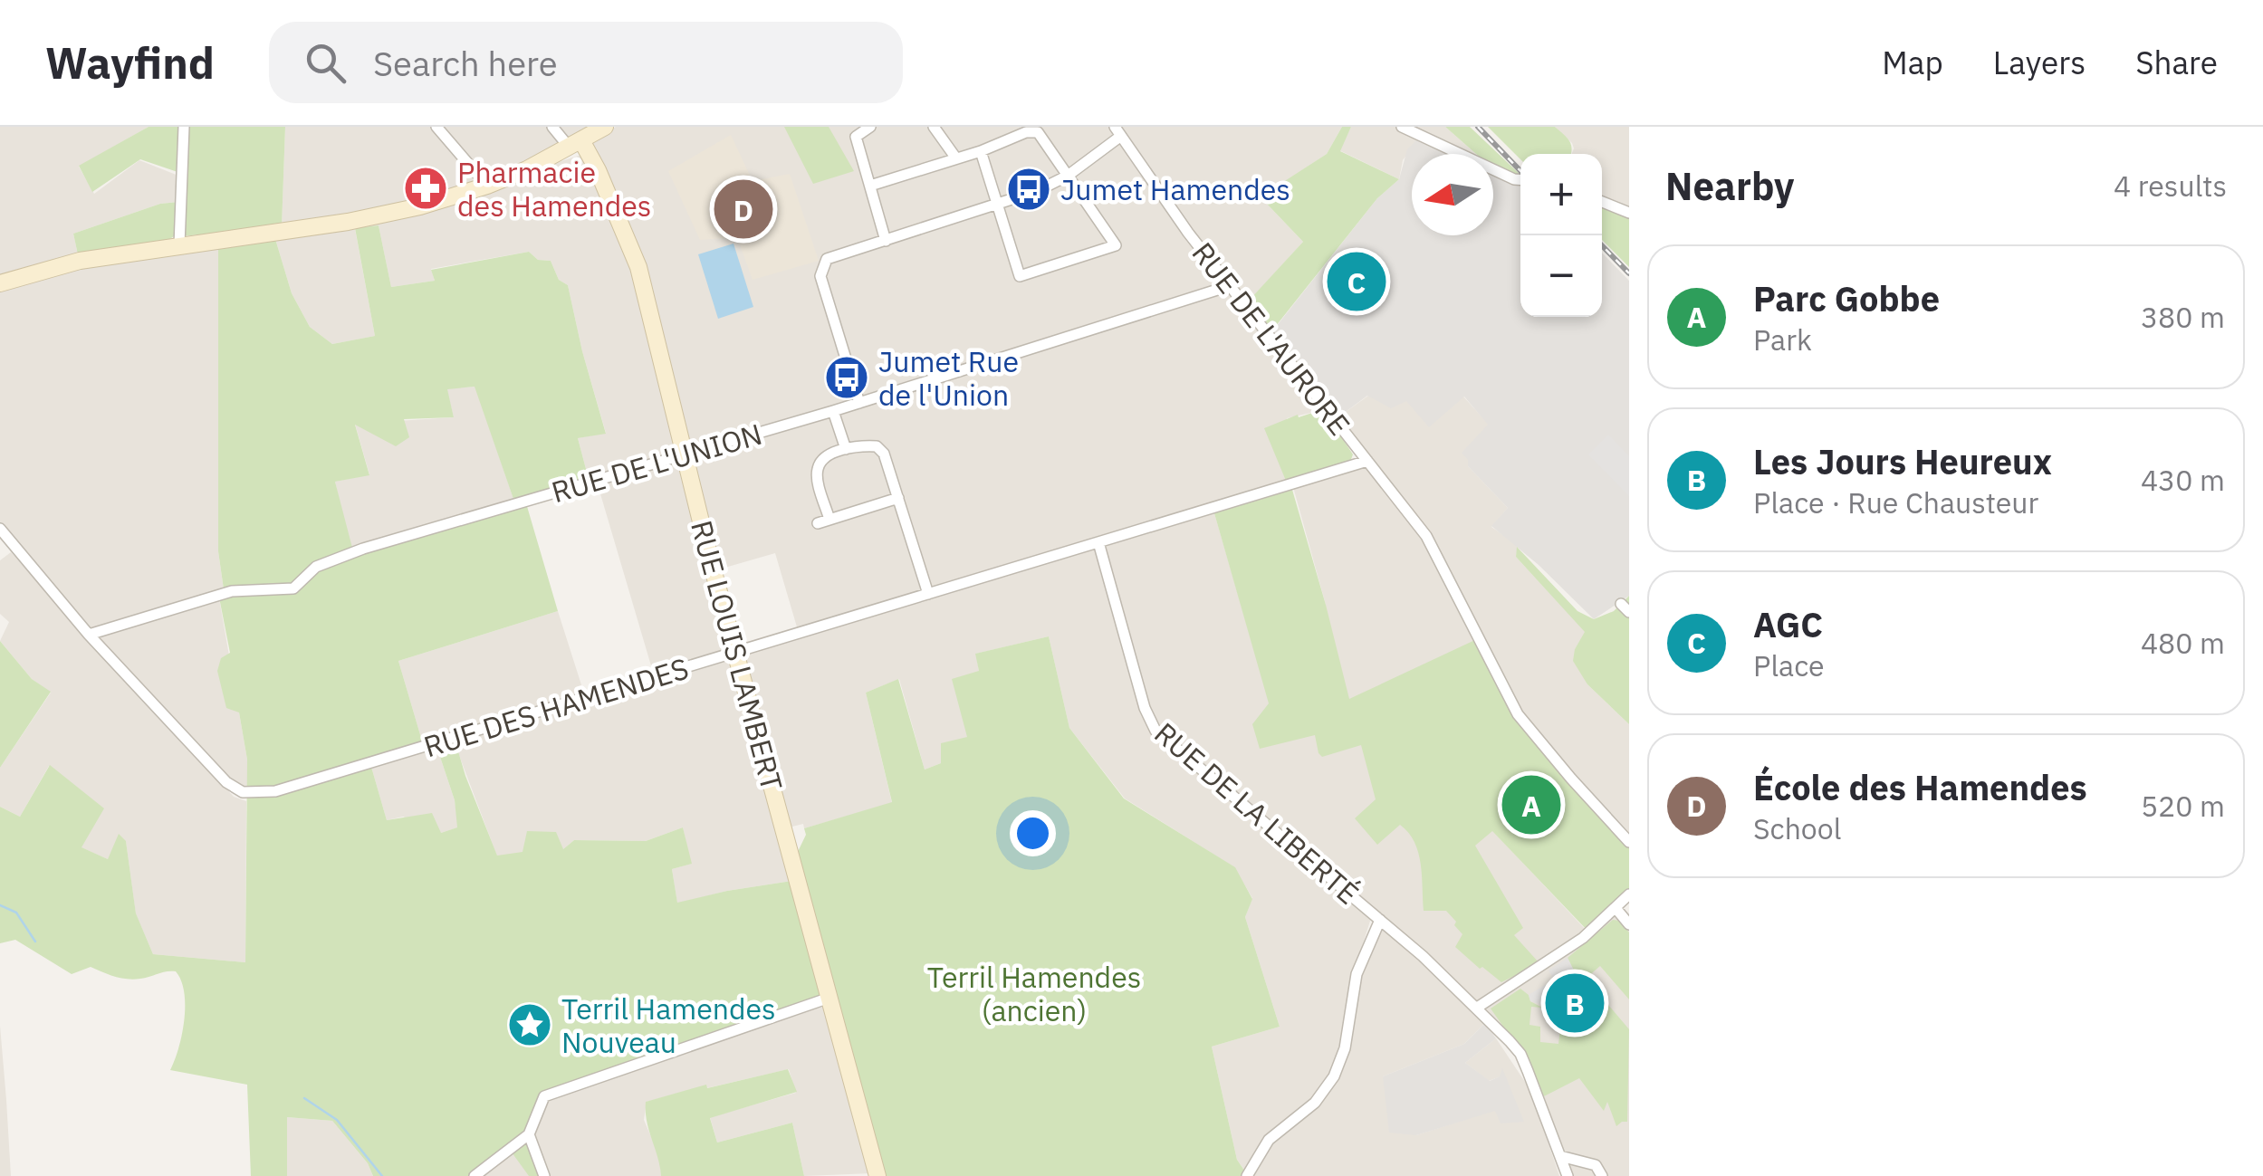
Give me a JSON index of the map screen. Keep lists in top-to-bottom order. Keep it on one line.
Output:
{"streets":{"street":["RUE DE L'AURORE","RUE DE L'UNION","RUE LOUIS LAMBERT","RUE DES HAMENDES","RUE DE LA LIBERTÉ"]},"crossings":[["RUE DE L'AURORE","RUE DE L'UNION"],["RUE DE L'AURORE","RUE DES HAMENDES"],["RUE DE L'UNION","RUE LOUIS LAMBERT"],["RUE DE L'UNION","RUE DES HAMENDES"],["RUE LOUIS LAMBERT","RUE DES HAMENDES"],["RUE DES HAMENDES","RUE DE LA LIBERTÉ"]],"parks":["Terril Hamendes (ancien)"],"places":{"pharmacy":["Pharmacie des Hamendes"],"bus stop":["Jumet Hamendes","Jumet Rue de l'Union"],"place":["Terril Hamendes Nouveau"]},"north":"left","page":{"header":"Wayfind","search":"Search here","nav":["Map","Layers","Share"],"heading":["Nearby","4 results"],"map_buttons":["+","−"],"pins":["D","C","A","B"],"list":[{"mark":"A","name":"Parc Gobbe","note":"Park","value":"380 m"},{"mark":"B","name":"Les Jours Heureux","note":"Place · Rue Chausteur","value":"430 m"},{"mark":"C","name":"AGC","note":"Place","value":"480 m"},{"mark":"D","name":"École des Hamendes","note":"School","value":"520 m"}]}}
